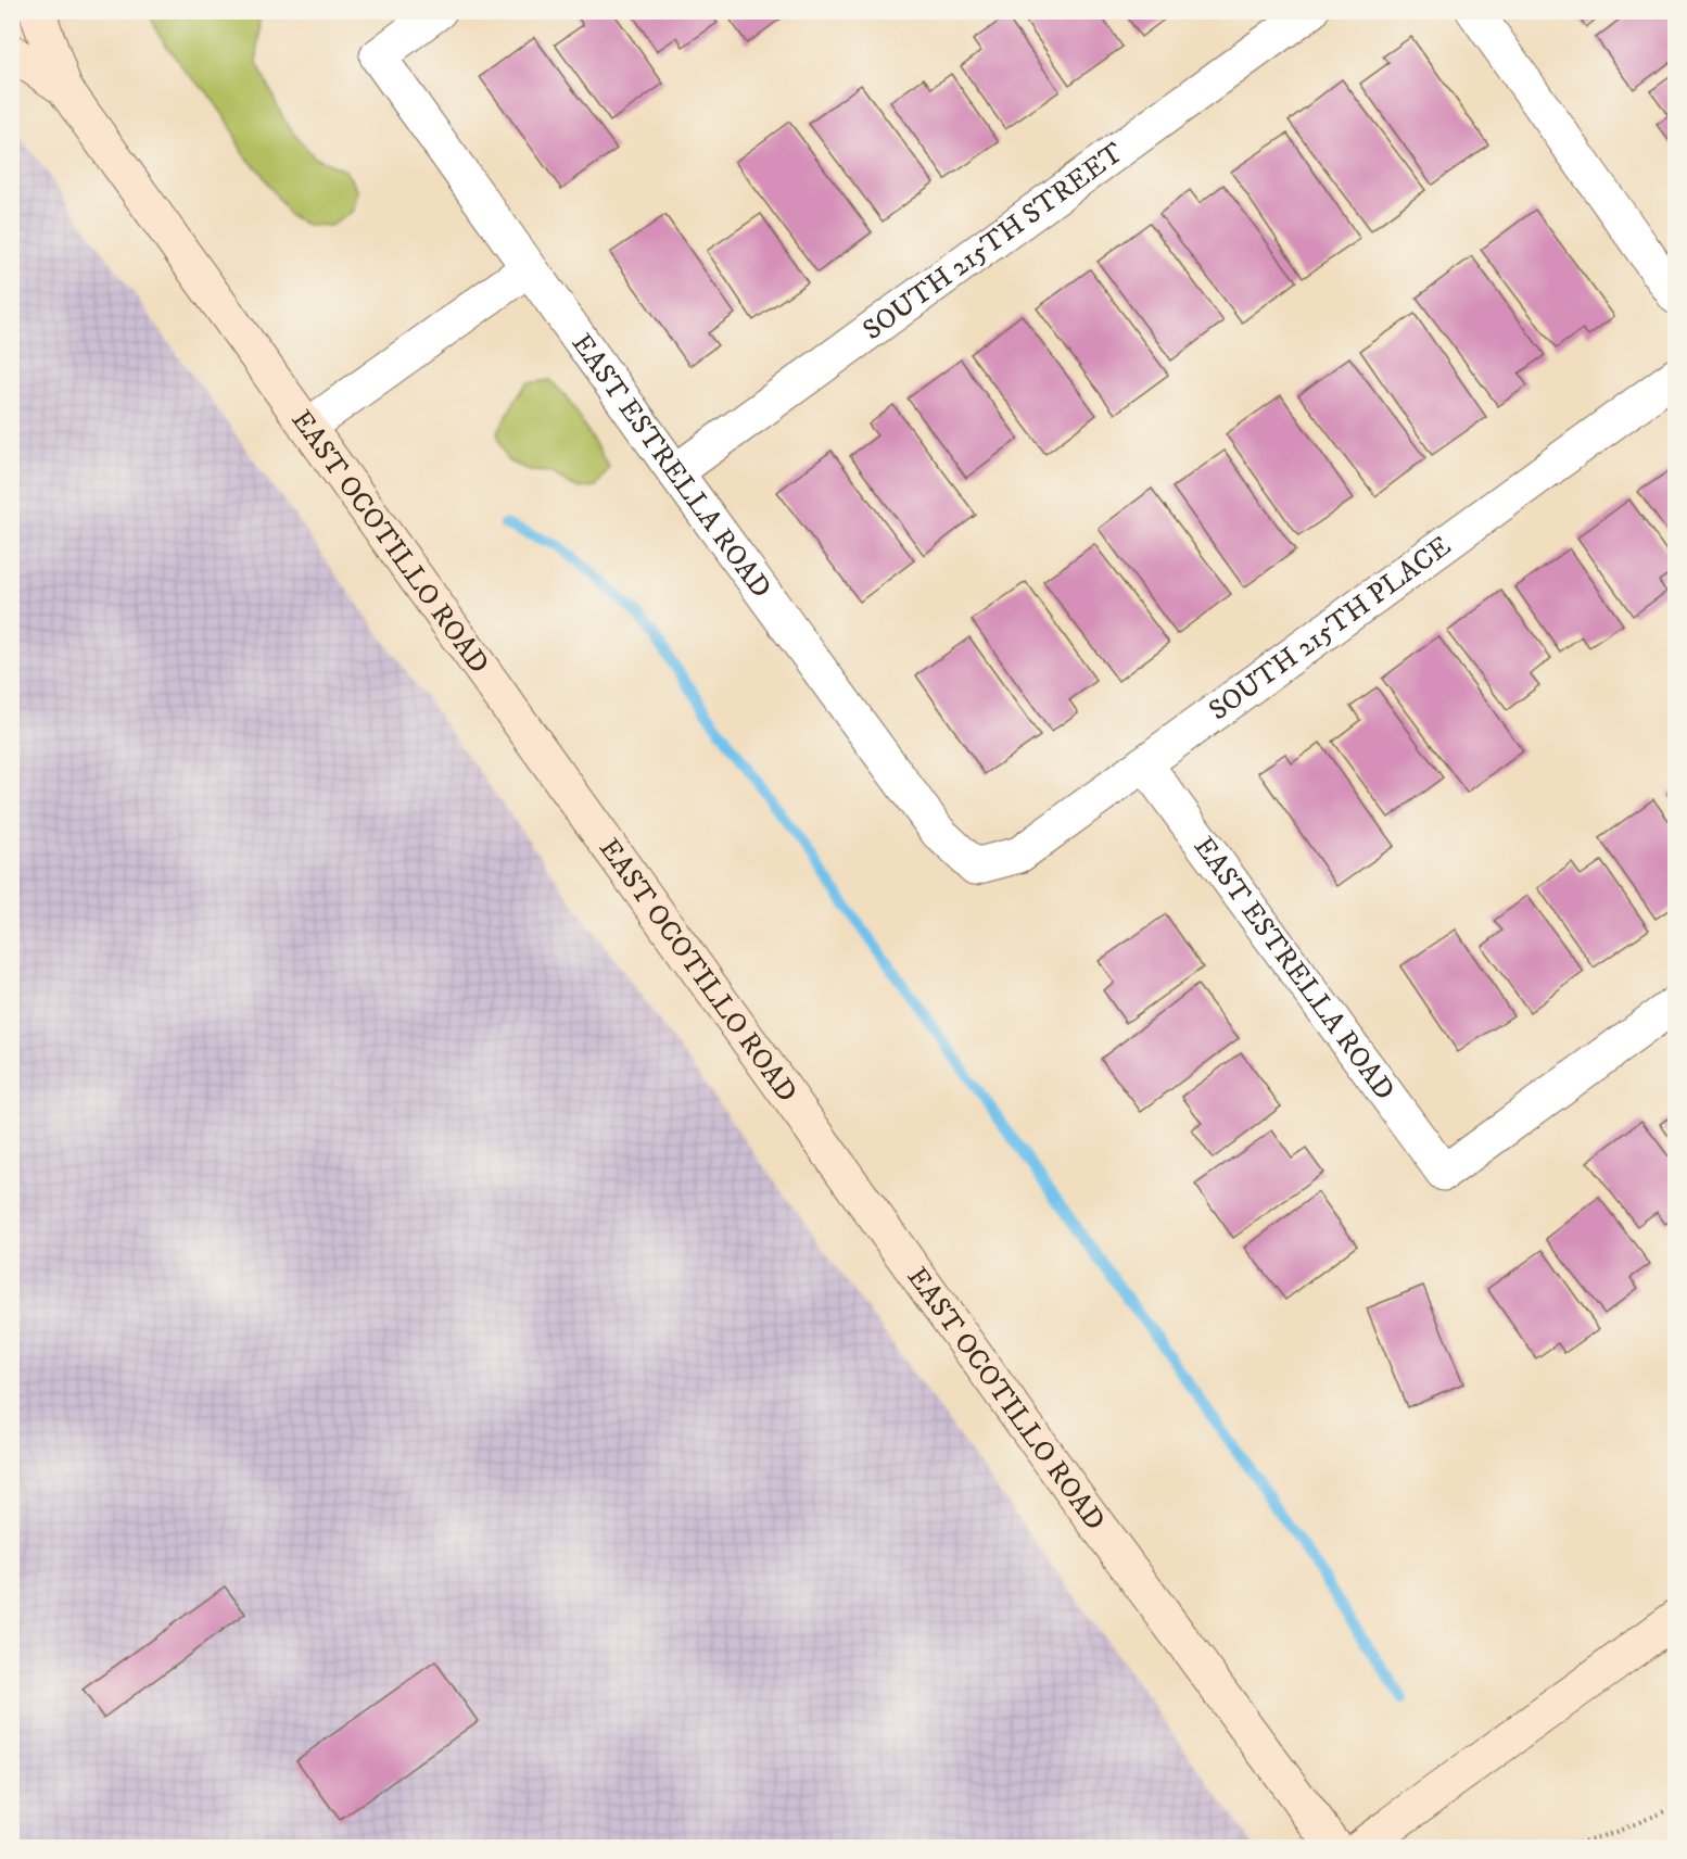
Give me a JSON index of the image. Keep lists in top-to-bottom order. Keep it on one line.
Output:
{"streets":{"main road":["EAST OCOTILLO ROAD"],"street":["SOUTH 215TH STREET","EAST ESTRELLA ROAD","SOUTH 215TH PLACE"]},"crossings":[["SOUTH 215TH STREET","EAST ESTRELLA ROAD"],["EAST ESTRELLA ROAD","SOUTH 215TH PLACE"]]}
